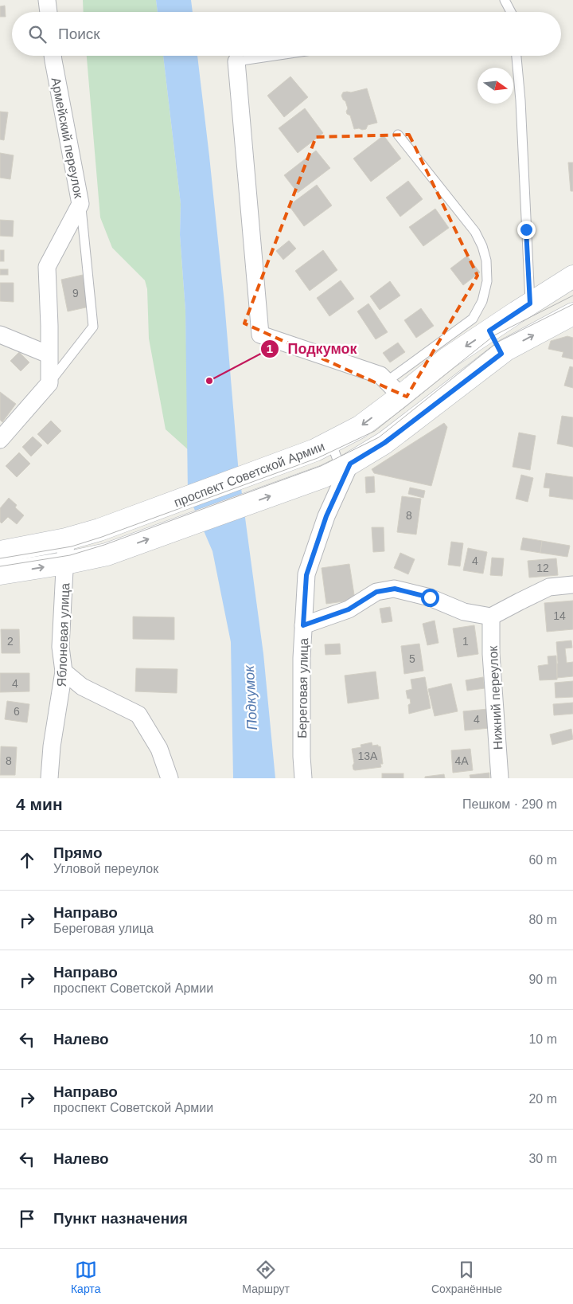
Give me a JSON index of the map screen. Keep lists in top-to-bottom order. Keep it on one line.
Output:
{"streets":{"main road":["проспект Советской Армии"],"street":["Армейский переулок","Яблоневая улица","Береговая улица","Нижний переулок"]},"crossings":[["проспект Советской Армии","Яблоневая улица"],["проспект Советской Армии","Береговая улица"]],"water":["Подкумок"],"places":["Подкумок"],"house_numbers":["9","8","4","12","14","2","1","5","4","6","4","13А","8","4А"],"north":"right","page":{"search":"Поиск","heading":["4 мин","Пешком · 290 m"],"list":[["Прямо","Угловой переулок","60 m"],["Направо","Береговая улица","80 m"],["Направо","проспект Советской Армии","90 m"],["Налево","10 m"],["Направо","проспект Советской Армии","20 m"],["Налево","30 m"],"Пункт назначения"],"nav":["Карта","Маршрут","Сохранённые"]}}
